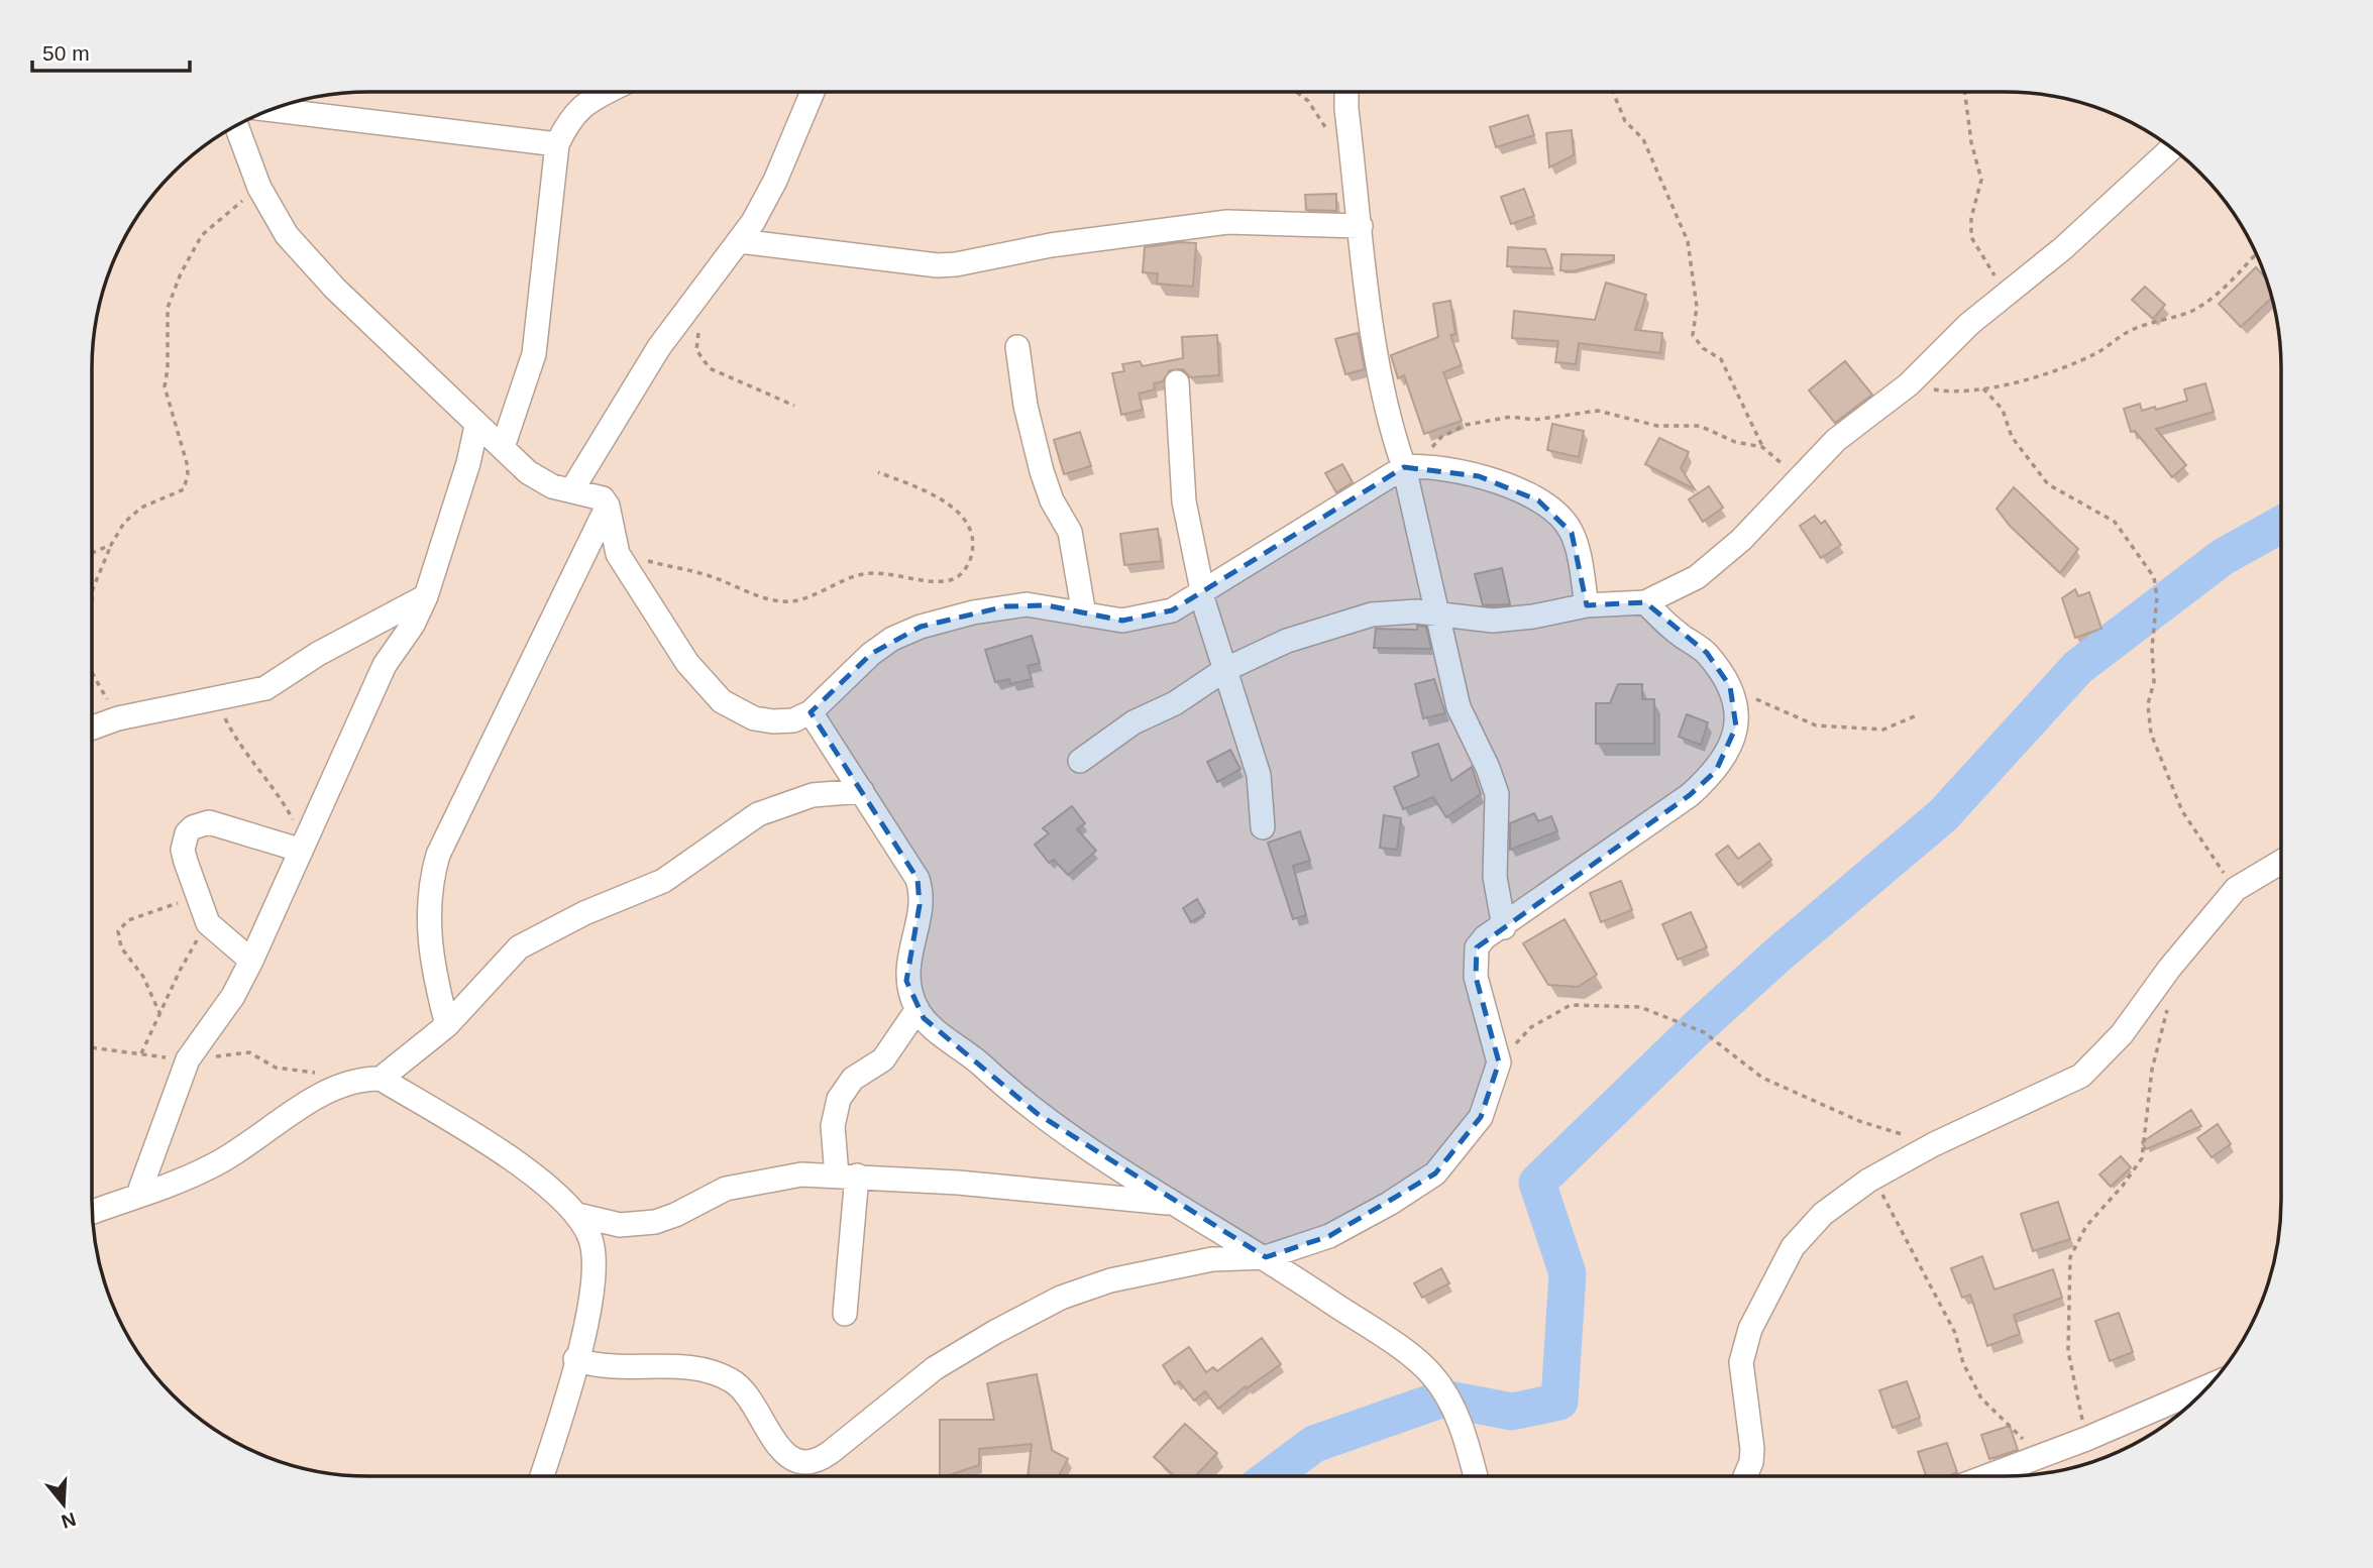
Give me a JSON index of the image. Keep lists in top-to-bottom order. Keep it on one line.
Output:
{"scale_bar":"50 m","north":"bottom"}
